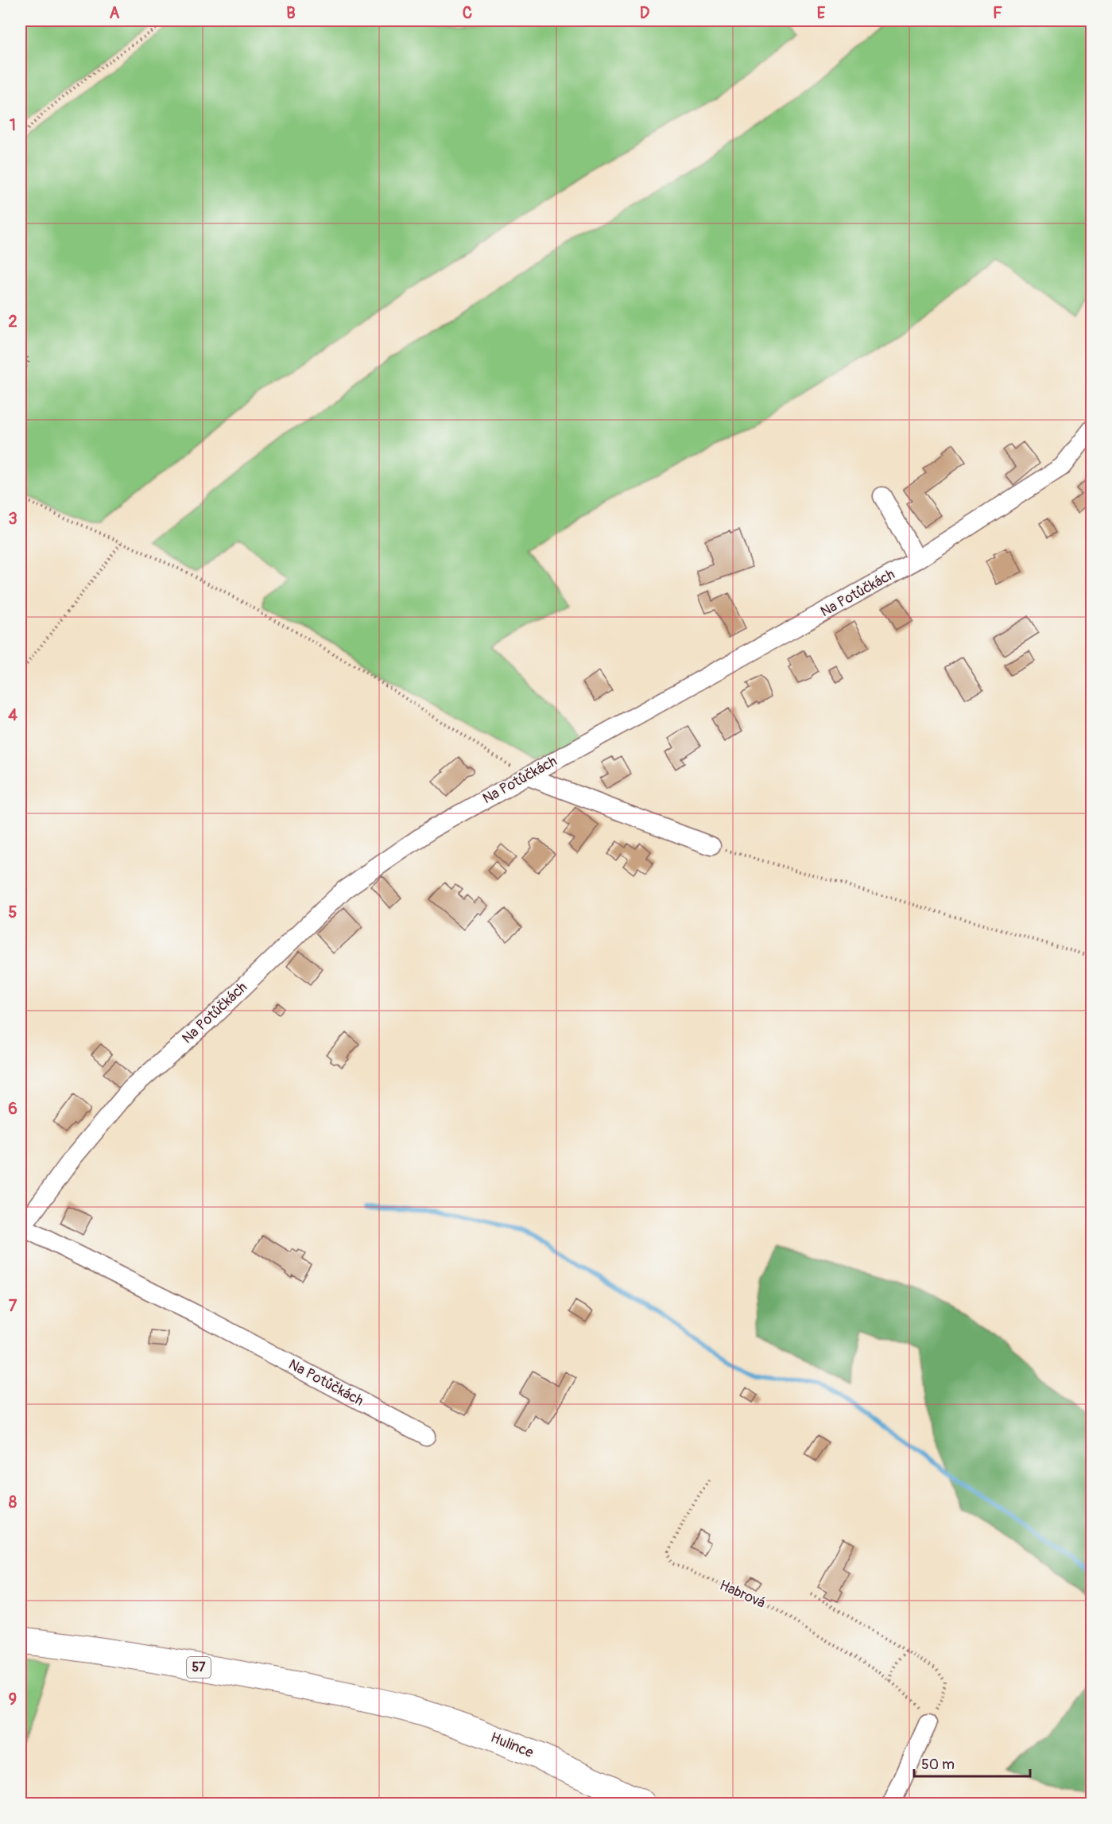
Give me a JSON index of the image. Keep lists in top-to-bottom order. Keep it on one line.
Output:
{"streets":{"main road":["57","Hulince"],"street":["Na Potůčkách"],"path":["Habrová"]},"scale_bar":"50 m","grid":{"columns":["A","B","C","D","E","F"],"rows":["1","2","3","4","5","6","7","8","9"]}}
